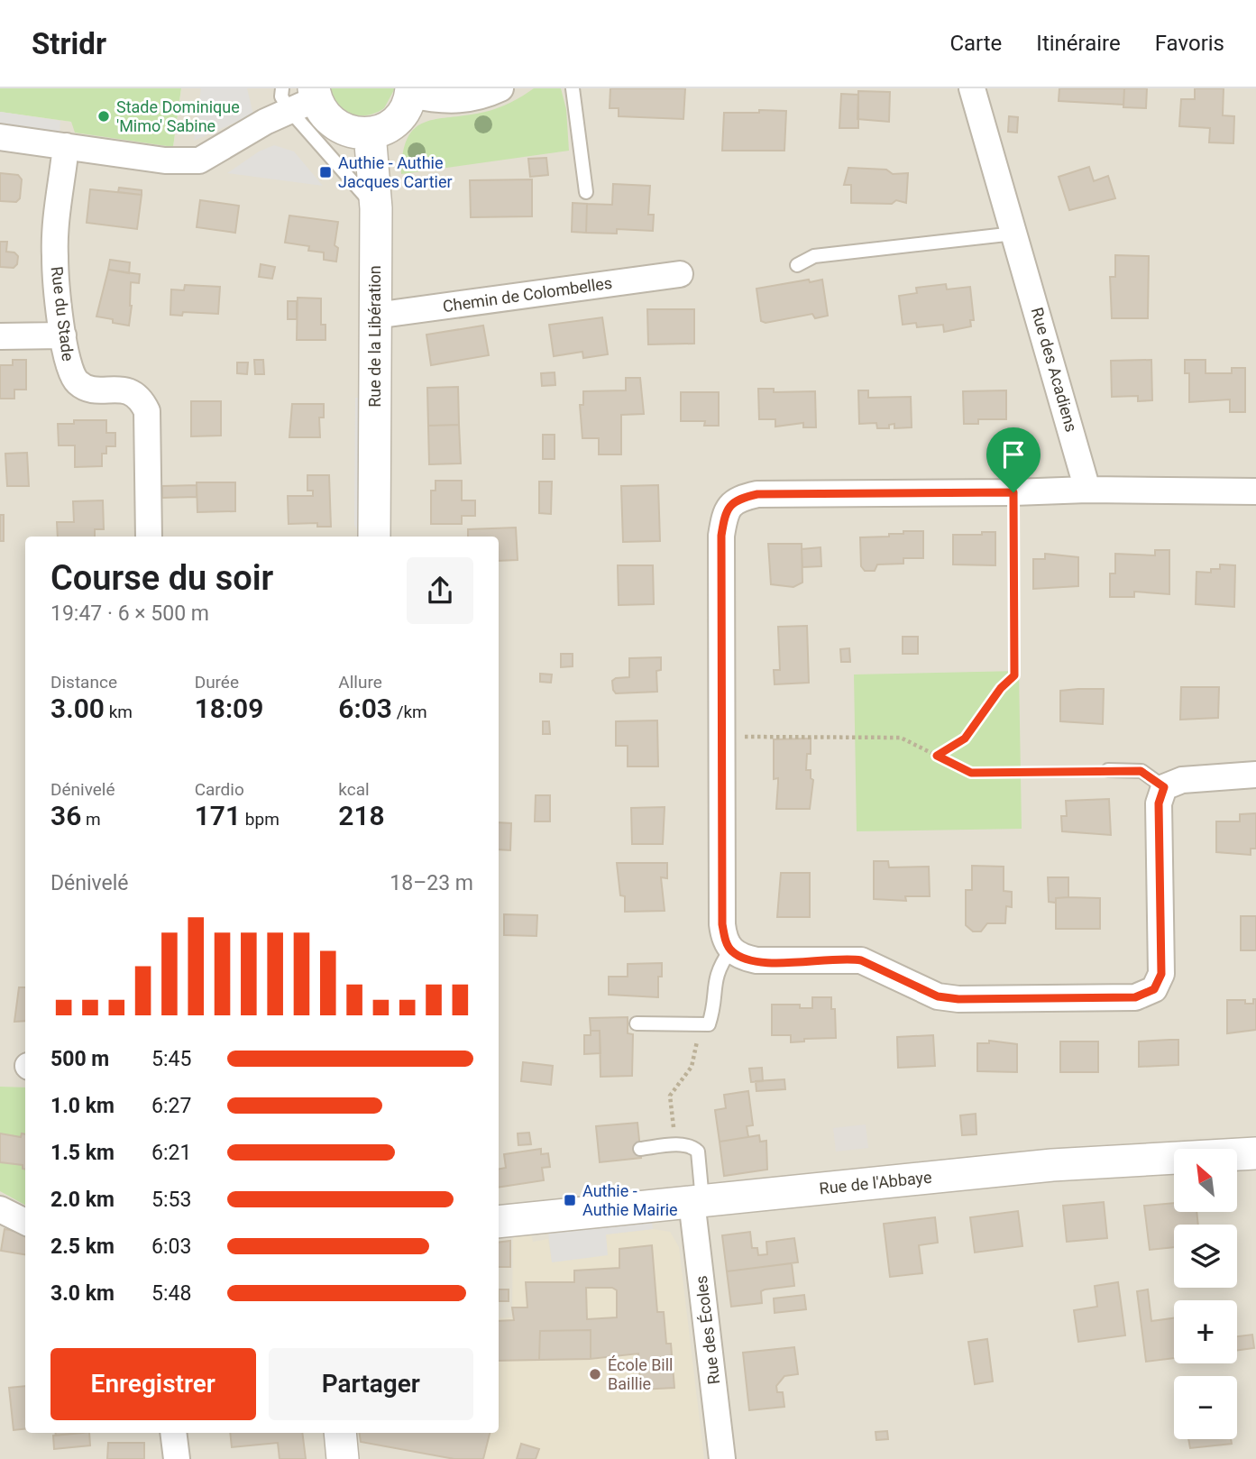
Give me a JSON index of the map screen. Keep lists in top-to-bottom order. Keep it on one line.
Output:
{"streets":{"street":["Chemin de Colombelles","Rue du Stade","Rue de la Libération","Rue des Acadiens","Rue de l'Abbaye","Rue des Écoles"]},"crossings":[["Chemin de Colombelles","Rue de la Libération"],["Rue de l'Abbaye","Rue des Écoles"]],"places":{"other":["Stade Dominique 'Mimo' Sabine","École Bill Baillie"],"transit":["Authie - Authie Jacques Cartier","Authie - Authie Mairie"]},"north":"top left","page":{"header":"Stridr","nav":["Carte","Itinéraire","Favoris"],"heading":["Course du soir","19:47 · 6 × 500 m"],"stats":[["Distance","3.00 km"],["Durée","18:09"],["Allure","6:03 /km"],["Dénivelé","36 m"],["Cardio","171 bpm"],["kcal","218"]],"chart":["Dénivelé","18–23 m"],"list":[{"name":"500 m","note":"5:45"},{"name":"1.0 km","note":"6:27"},{"name":"1.5 km","note":"6:21"},{"name":"2.0 km","note":"5:53"},{"name":"2.5 km","note":"6:03"},{"name":"3.0 km","note":"5:48"}],"map_buttons":["+","−"],"buttons":["Enregistrer","Partager"]}}
